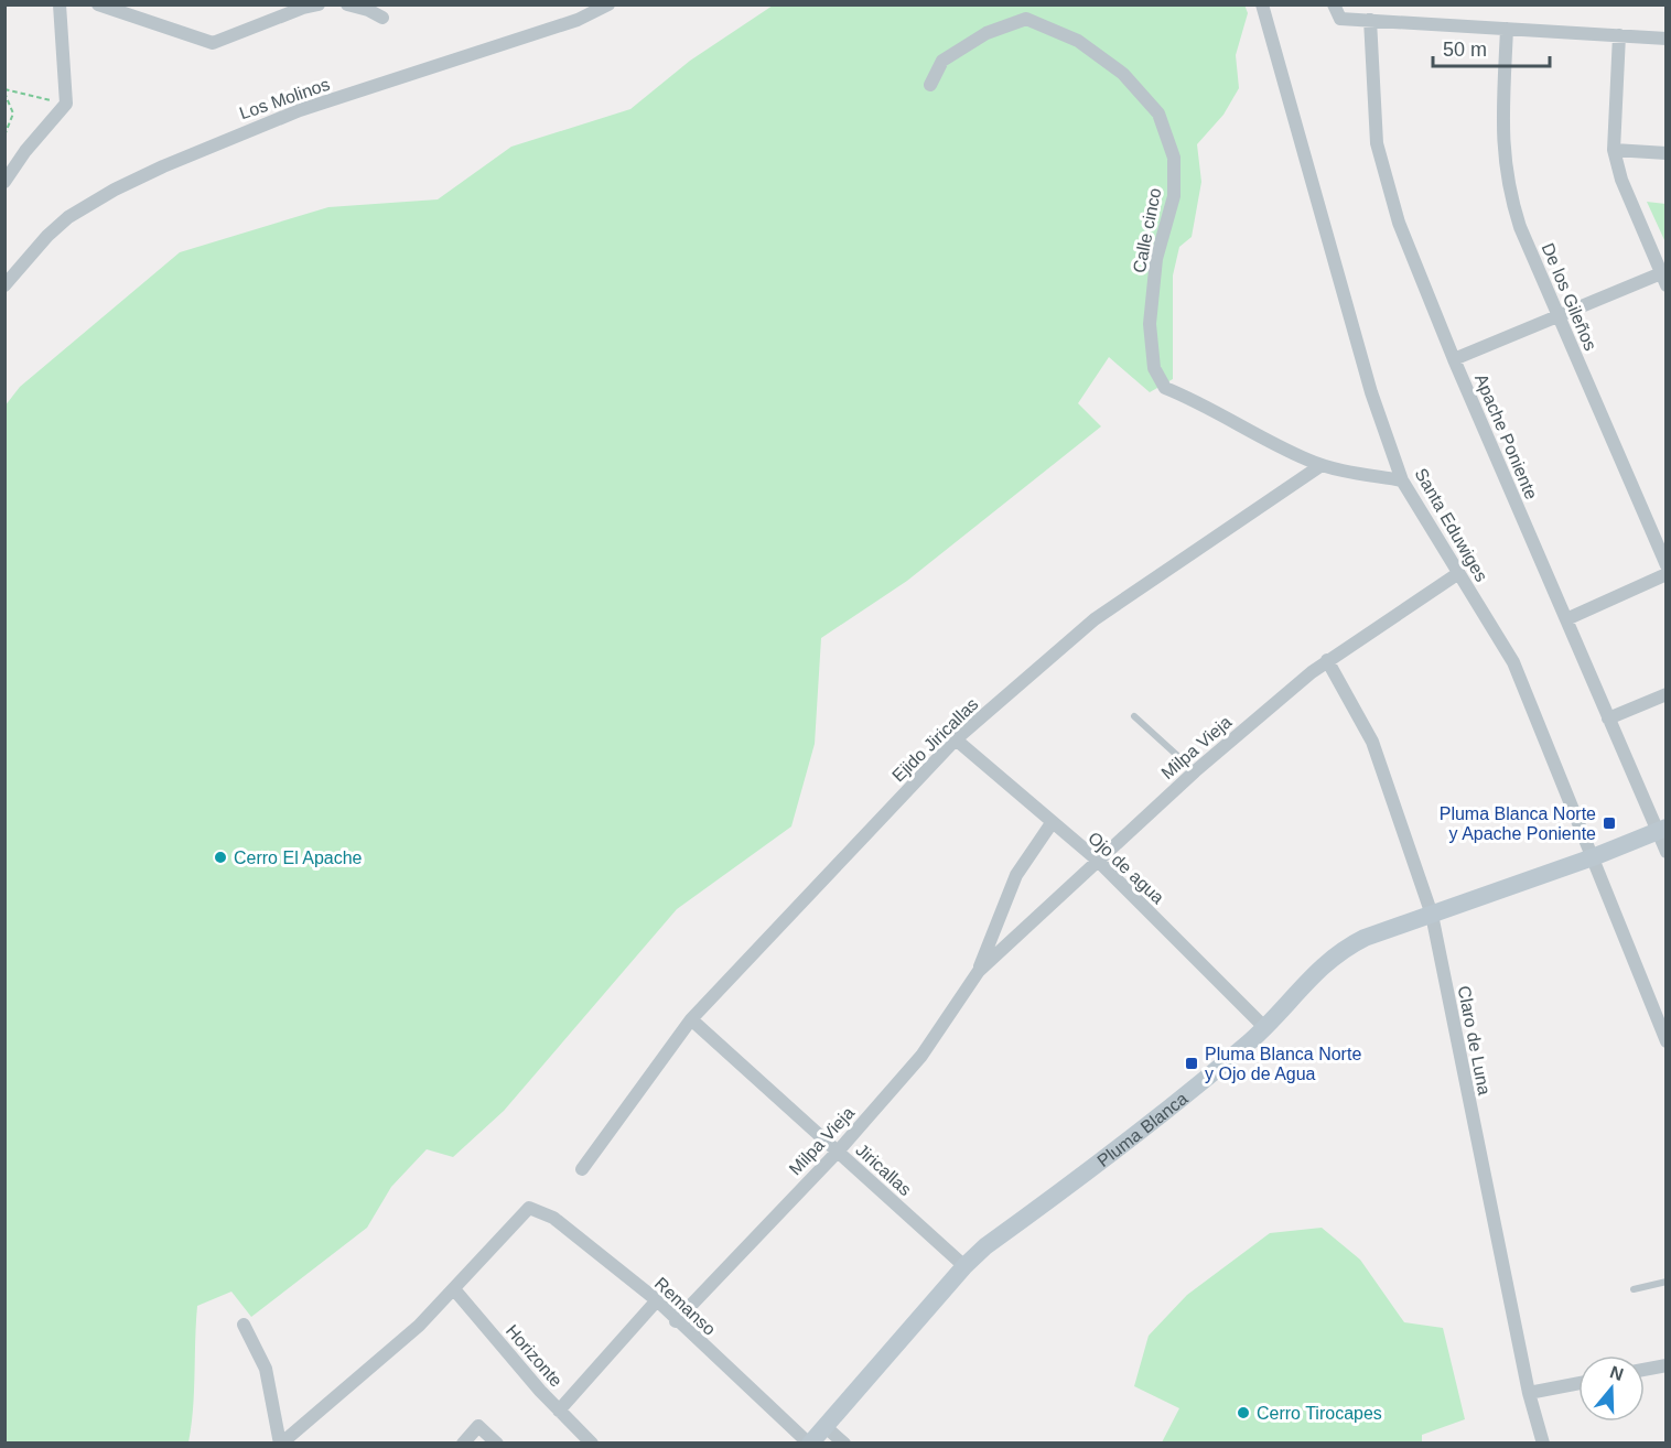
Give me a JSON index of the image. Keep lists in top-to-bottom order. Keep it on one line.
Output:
{"streets":{"street":["Los Molinos","Calle cinco","De los Gileños","Apache Poniente","Santa Eduwiges","Ejido Jiricallas","Milpa Vieja","Ojo de agua","Claro de Luna","Pluma Blanca","Jiricallas","Remanso","Horizonte"]},"crossings":[["Calle cinco","Ejido Jiricallas"],["Apache Poniente","Pluma Blanca"],["Santa Eduwiges","Milpa Vieja"],["Santa Eduwiges","Pluma Blanca"],["Ejido Jiricallas","Ojo de agua"],["Ejido Jiricallas","Jiricallas"],["Milpa Vieja","Ojo de agua"],["Milpa Vieja","Claro de Luna"],["Milpa Vieja","Jiricallas"],["Milpa Vieja","Remanso"],["Ojo de agua","Pluma Blanca"],["Claro de Luna","Pluma Blanca"],["Pluma Blanca","Jiricallas"],["Pluma Blanca","Remanso"],["Remanso","Horizonte"]],"places":{"transit":["Pluma Blanca Norte y Apache Poniente","Pluma Blanca Norte y Ojo de Agua"],"other":["Cerro El Apache","Cerro Tirocapes"]},"scale_bar":"50 m","north":"top"}
